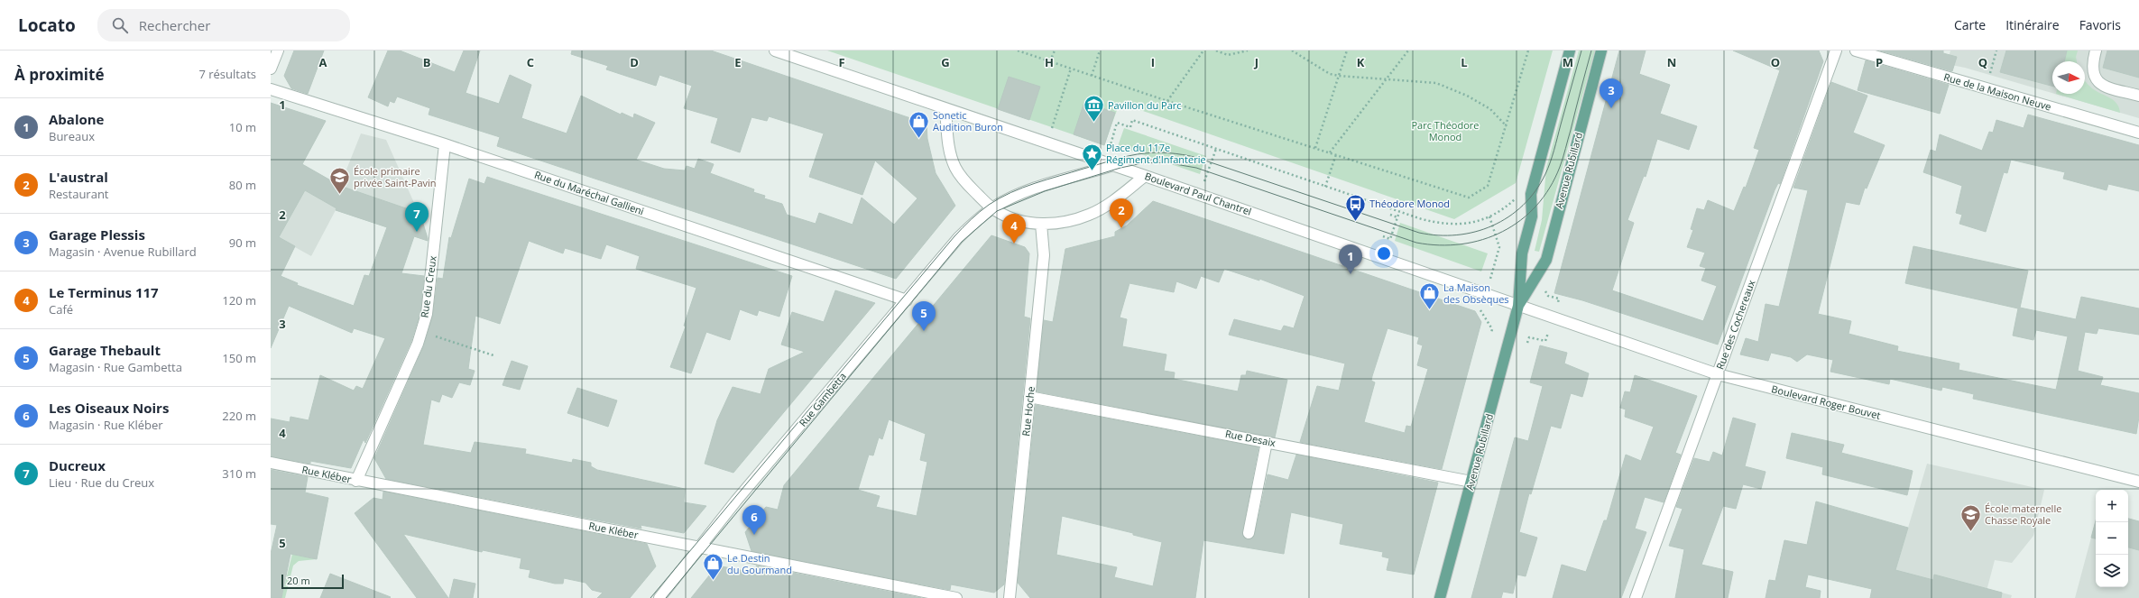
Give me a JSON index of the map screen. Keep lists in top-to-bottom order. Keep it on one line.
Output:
{"streets":{"main road":["Avenue Rubillard"],"street":["Rue de la Maison Neuve","Rue du Maréchal Gallieni","Boulevard Paul Chantrel","Rue du Creux","Rue des Cochereaux","Rue Gambetta","Boulevard Roger Bouvet","Rue Hoche","Rue Desaix","Rue Kléber"]},"crossings":[["Avenue Rubillard","Boulevard Paul Chantrel"],["Avenue Rubillard","Boulevard Roger Bouvet"],["Avenue Rubillard","Rue Desaix"],["Rue du Maréchal Gallieni","Rue du Creux"],["Rue du Maréchal Gallieni","Rue Gambetta"],["Boulevard Paul Chantrel","Rue Gambetta"],["Boulevard Paul Chantrel","Boulevard Roger Bouvet"],["Rue du Creux","Rue Kléber"],["Rue des Cochereaux","Boulevard Roger Bouvet"],["Rue Gambetta","Rue Kléber"],["Rue Hoche","Rue Desaix"]],"parks":["Parc Théodore Monod"],"places":{"museum":["Pavillon du Parc"],"shop":["Sonetic Audition Buron","La Maison des Obsèques","Le Destin du Gourmand"],"place":["Place du 117e Régiment d'Infanterie"],"school or university":["École primaire privée Saint-Pavin","École maternelle Chasse Royale"],"bus stop":["Théodore Monod"]},"scale_bar":"20 m","north":"right","page":{"header":"Locato","search":"Rechercher","nav":["Carte","Itinéraire","Favoris"],"heading":["À proximité","7 résultats"],"pins":["3","2","7","4","1","5","6"],"list":[{"mark":"1","name":"Abalone","note":"Bureaux","value":"10 m"},{"mark":"2","name":"L'austral","note":"Restaurant","value":"80 m"},{"mark":"3","name":"Garage Plessis","note":"Magasin · Avenue Rubillard","value":"90 m"},{"mark":"4","name":"Le Terminus 117","note":"Café","value":"120 m"},{"mark":"5","name":"Garage Thebault","note":"Magasin · Rue Gambetta","value":"150 m"},{"mark":"6","name":"Les Oiseaux Noirs","note":"Magasin · Rue Kléber","value":"220 m"},{"mark":"7","name":"Ducreux","note":"Lieu · Rue du Creux","value":"310 m"}],"map_buttons":["+","−"],"scale":"20 m"},"grid":{"columns":["A","B","C","D","E","F","G","H","I","J","K","L","M","N","O","P","Q"],"rows":["1","2","3","4","5"]}}
